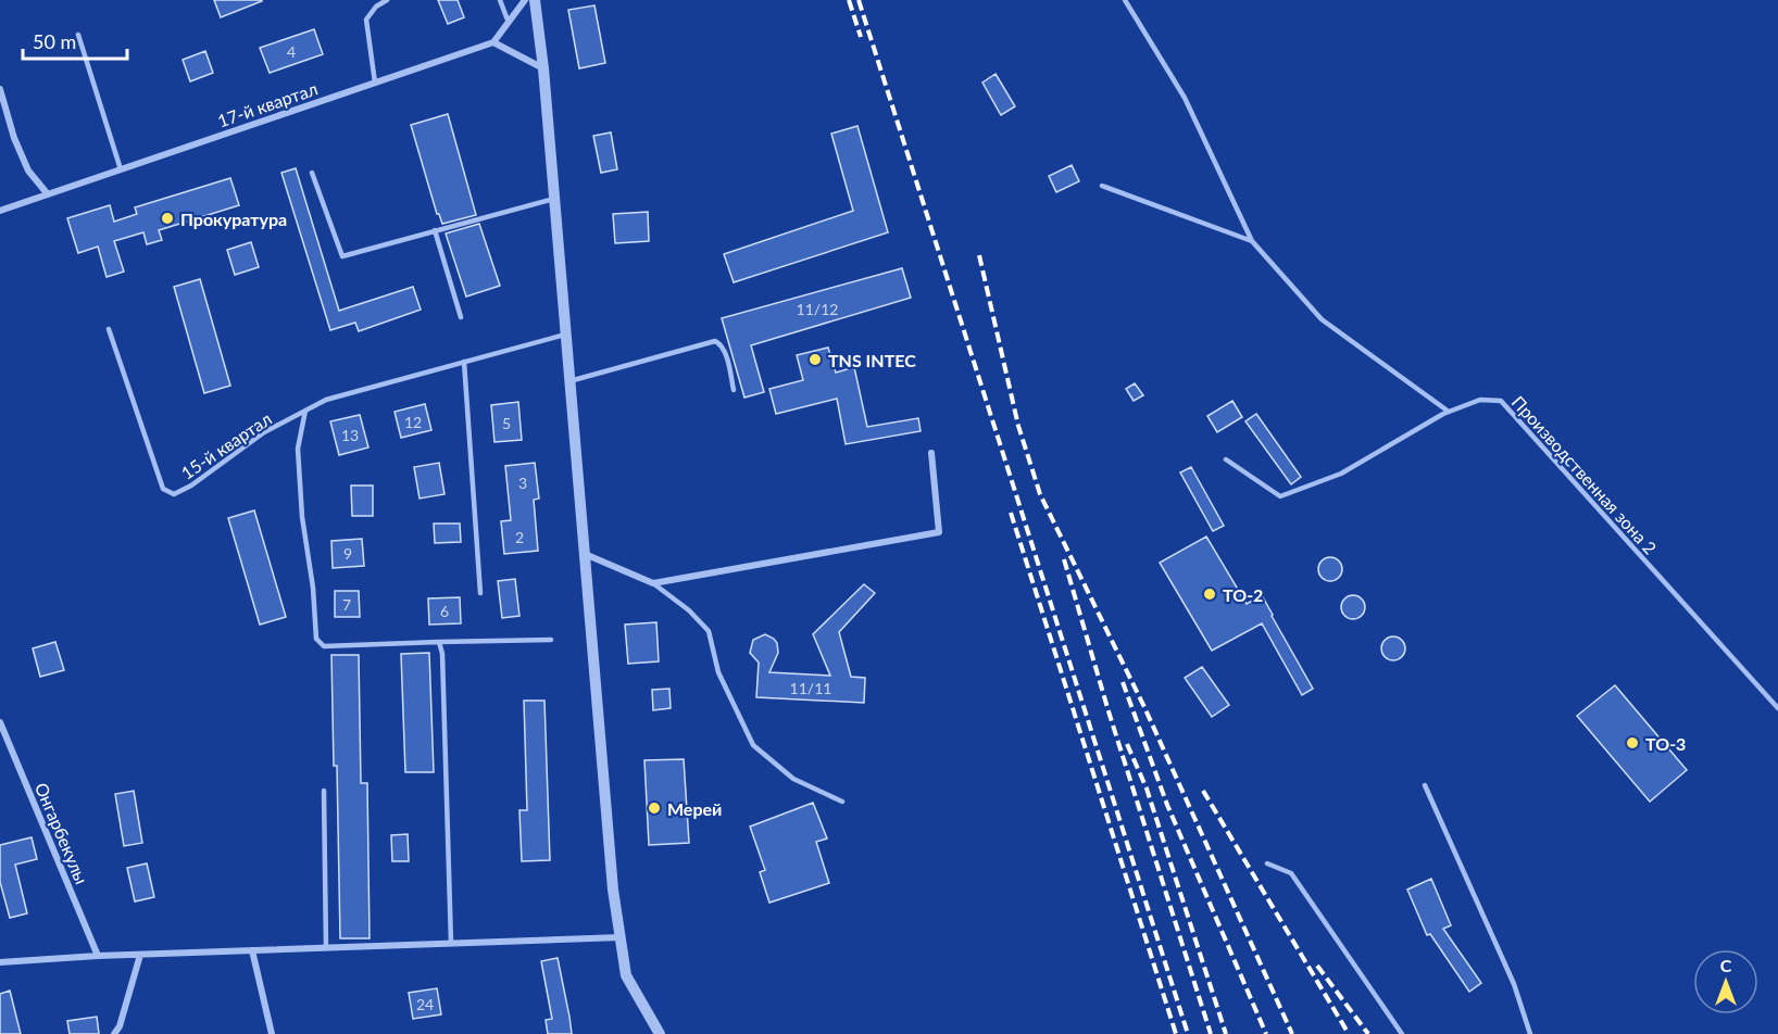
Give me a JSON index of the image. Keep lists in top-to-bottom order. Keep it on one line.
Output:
{"streets":{"street":["17-й квартал","Онгарбекулы"],"lane":["15-й квартал","Производственная зона 2"]},"places":["Прокуратура","TNS INTEC","ТО-2","ТО-3","Мерей"],"house_numbers":["4","11/12","12","5","13","3","2","9","7","6","11/11","24"],"scale_bar":"50 m","north":"top"}
